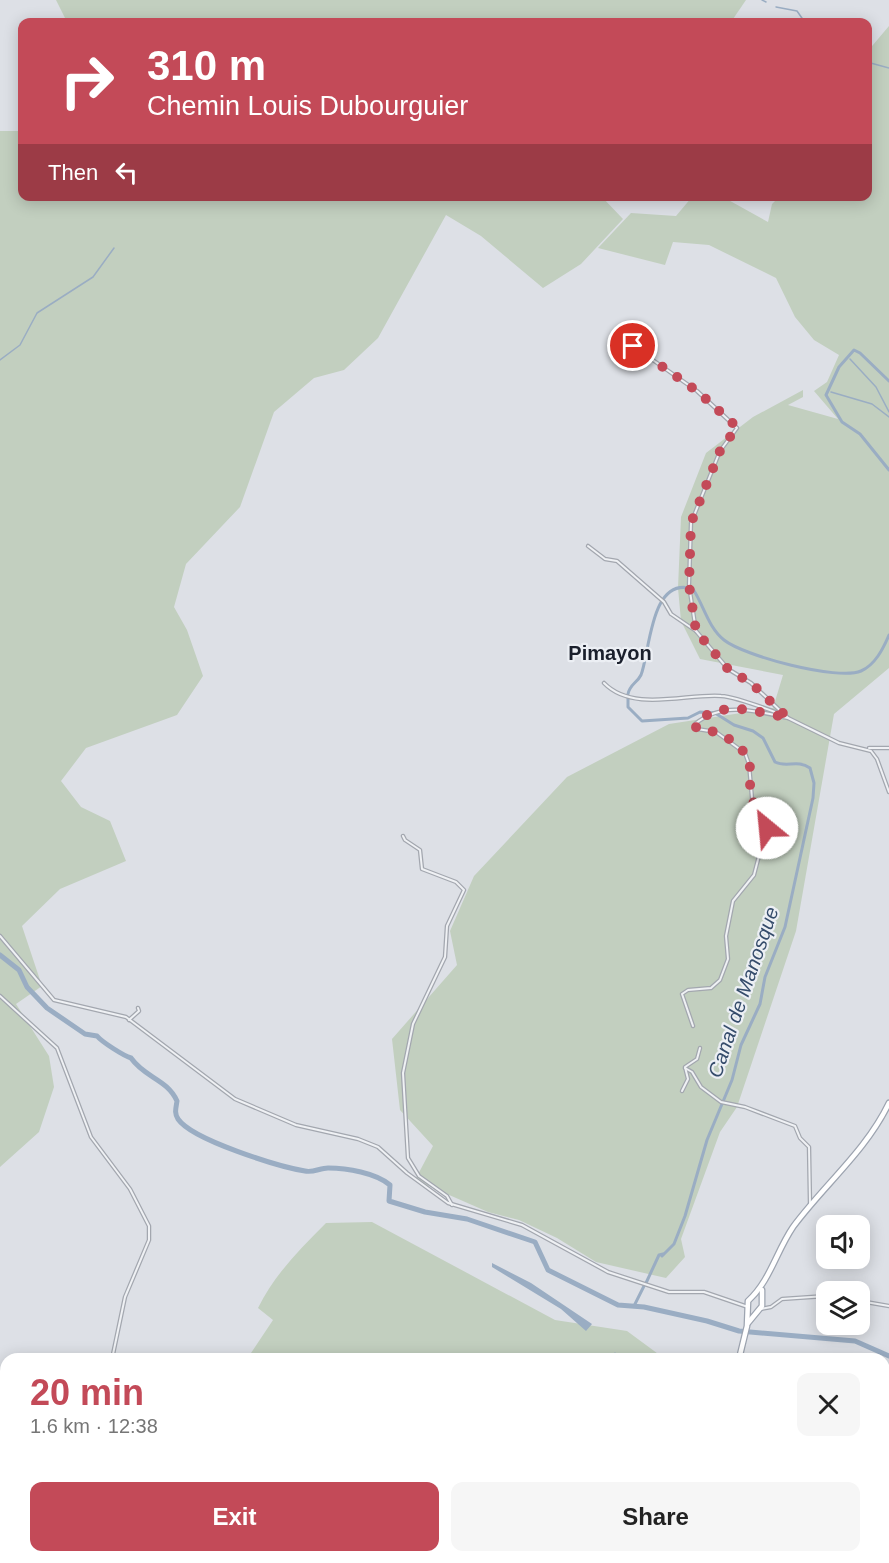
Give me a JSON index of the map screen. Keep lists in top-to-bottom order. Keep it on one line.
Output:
{"districts":["Pimayon"],"water":["Canal de Manosque"],"page":{"turn":["310 m","Chemin Louis Dubourguier"],"then":"Then","heading":["20 min","1.6 km · 12:38"],"buttons":["Exit","Share"]}}
